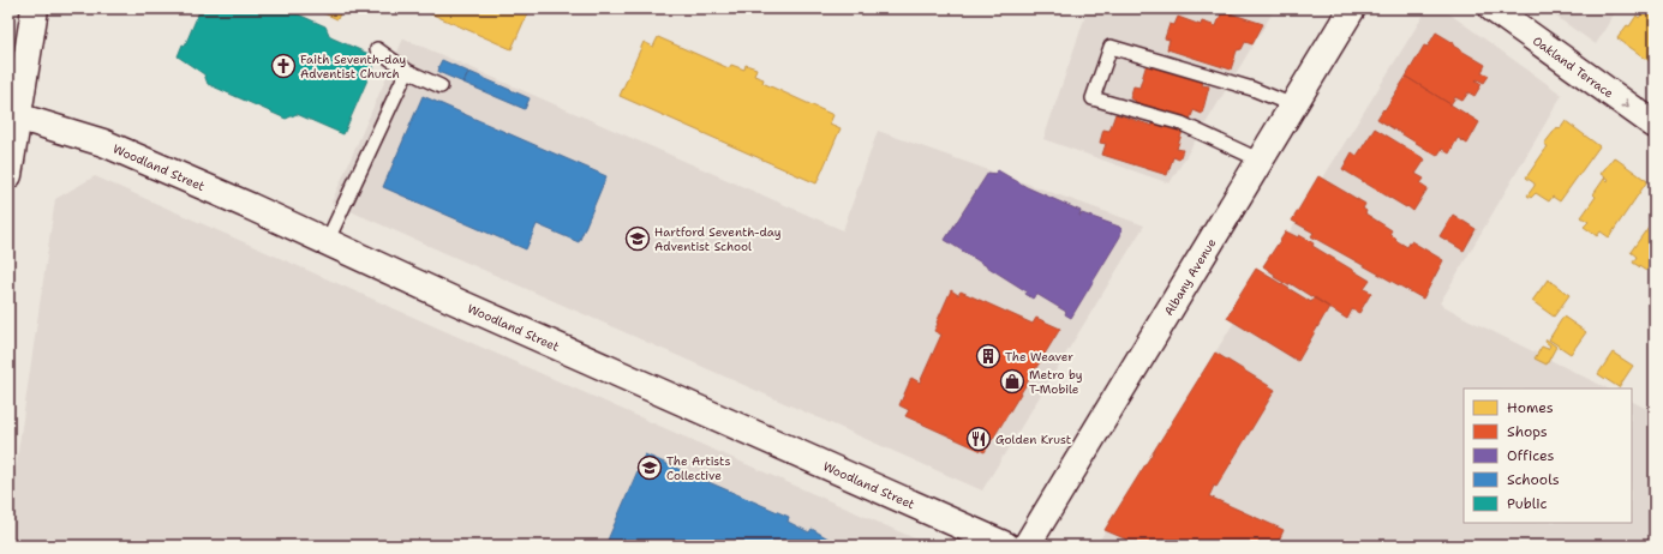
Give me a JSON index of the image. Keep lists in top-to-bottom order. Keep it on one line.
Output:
{"streets":{"main road":["Oakland Terrace","Woodland Street","Albany Avenue"]},"one_way":["Oakland Terrace"],"places":{"church":["Faith Seventh-day Adventist Church"],"school or university":["Hartford Seventh-day Adventist School","The Artists Collective"],"building":["The Weaver"],"shop":["Metro by T-Mobile"],"restaurant":["Golden Krust"]},"legend":["Homes","Shops","Offices","Schools","Public"]}
